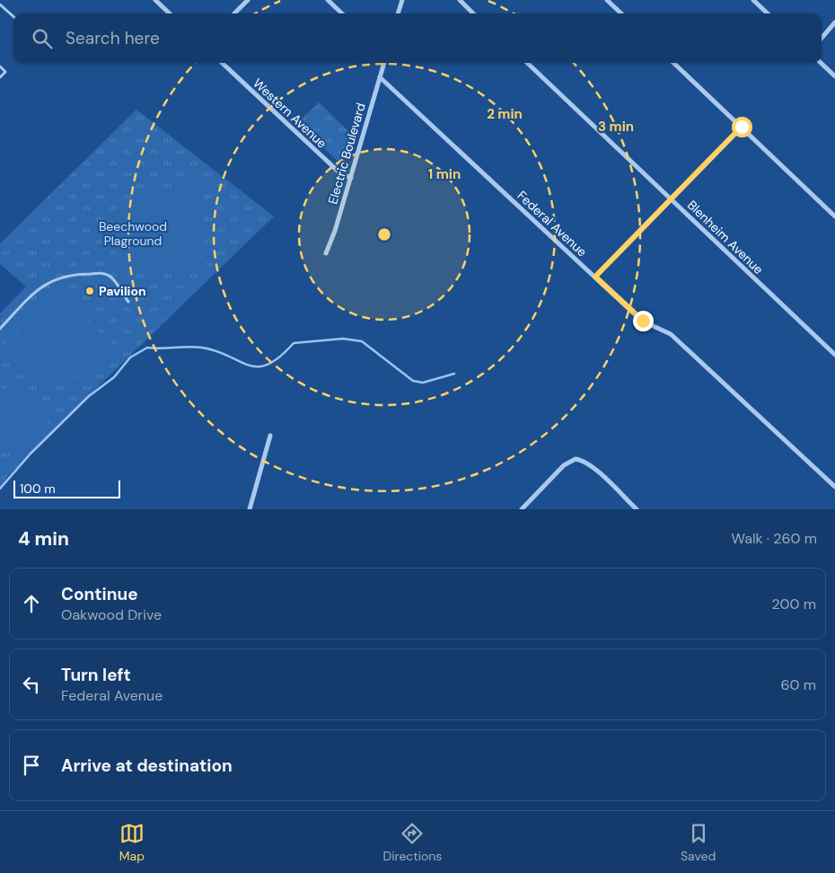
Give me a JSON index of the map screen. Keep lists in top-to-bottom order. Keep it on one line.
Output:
{"streets":{"street":["Western Avenue","Electric Boulevard","Federal Avenue","Blenheim Avenue"]},"crossings":[["Western Avenue","Electric Boulevard"],["Electric Boulevard","Federal Avenue"]],"parks":["Beechwood Plaground"],"places":["Pavilion"],"scale_bar":"100 m","page":{"search":"Search here","scale":"100 m","heading":["4 min","Walk · 260 m"],"list":[["Continue","Oakwood Drive","200 m"],["Turn left","Federal Avenue","60 m"],"Arrive at destination"],"nav":["Map","Directions","Saved"]},"rings":["2 min","3 min","1 min"]}
